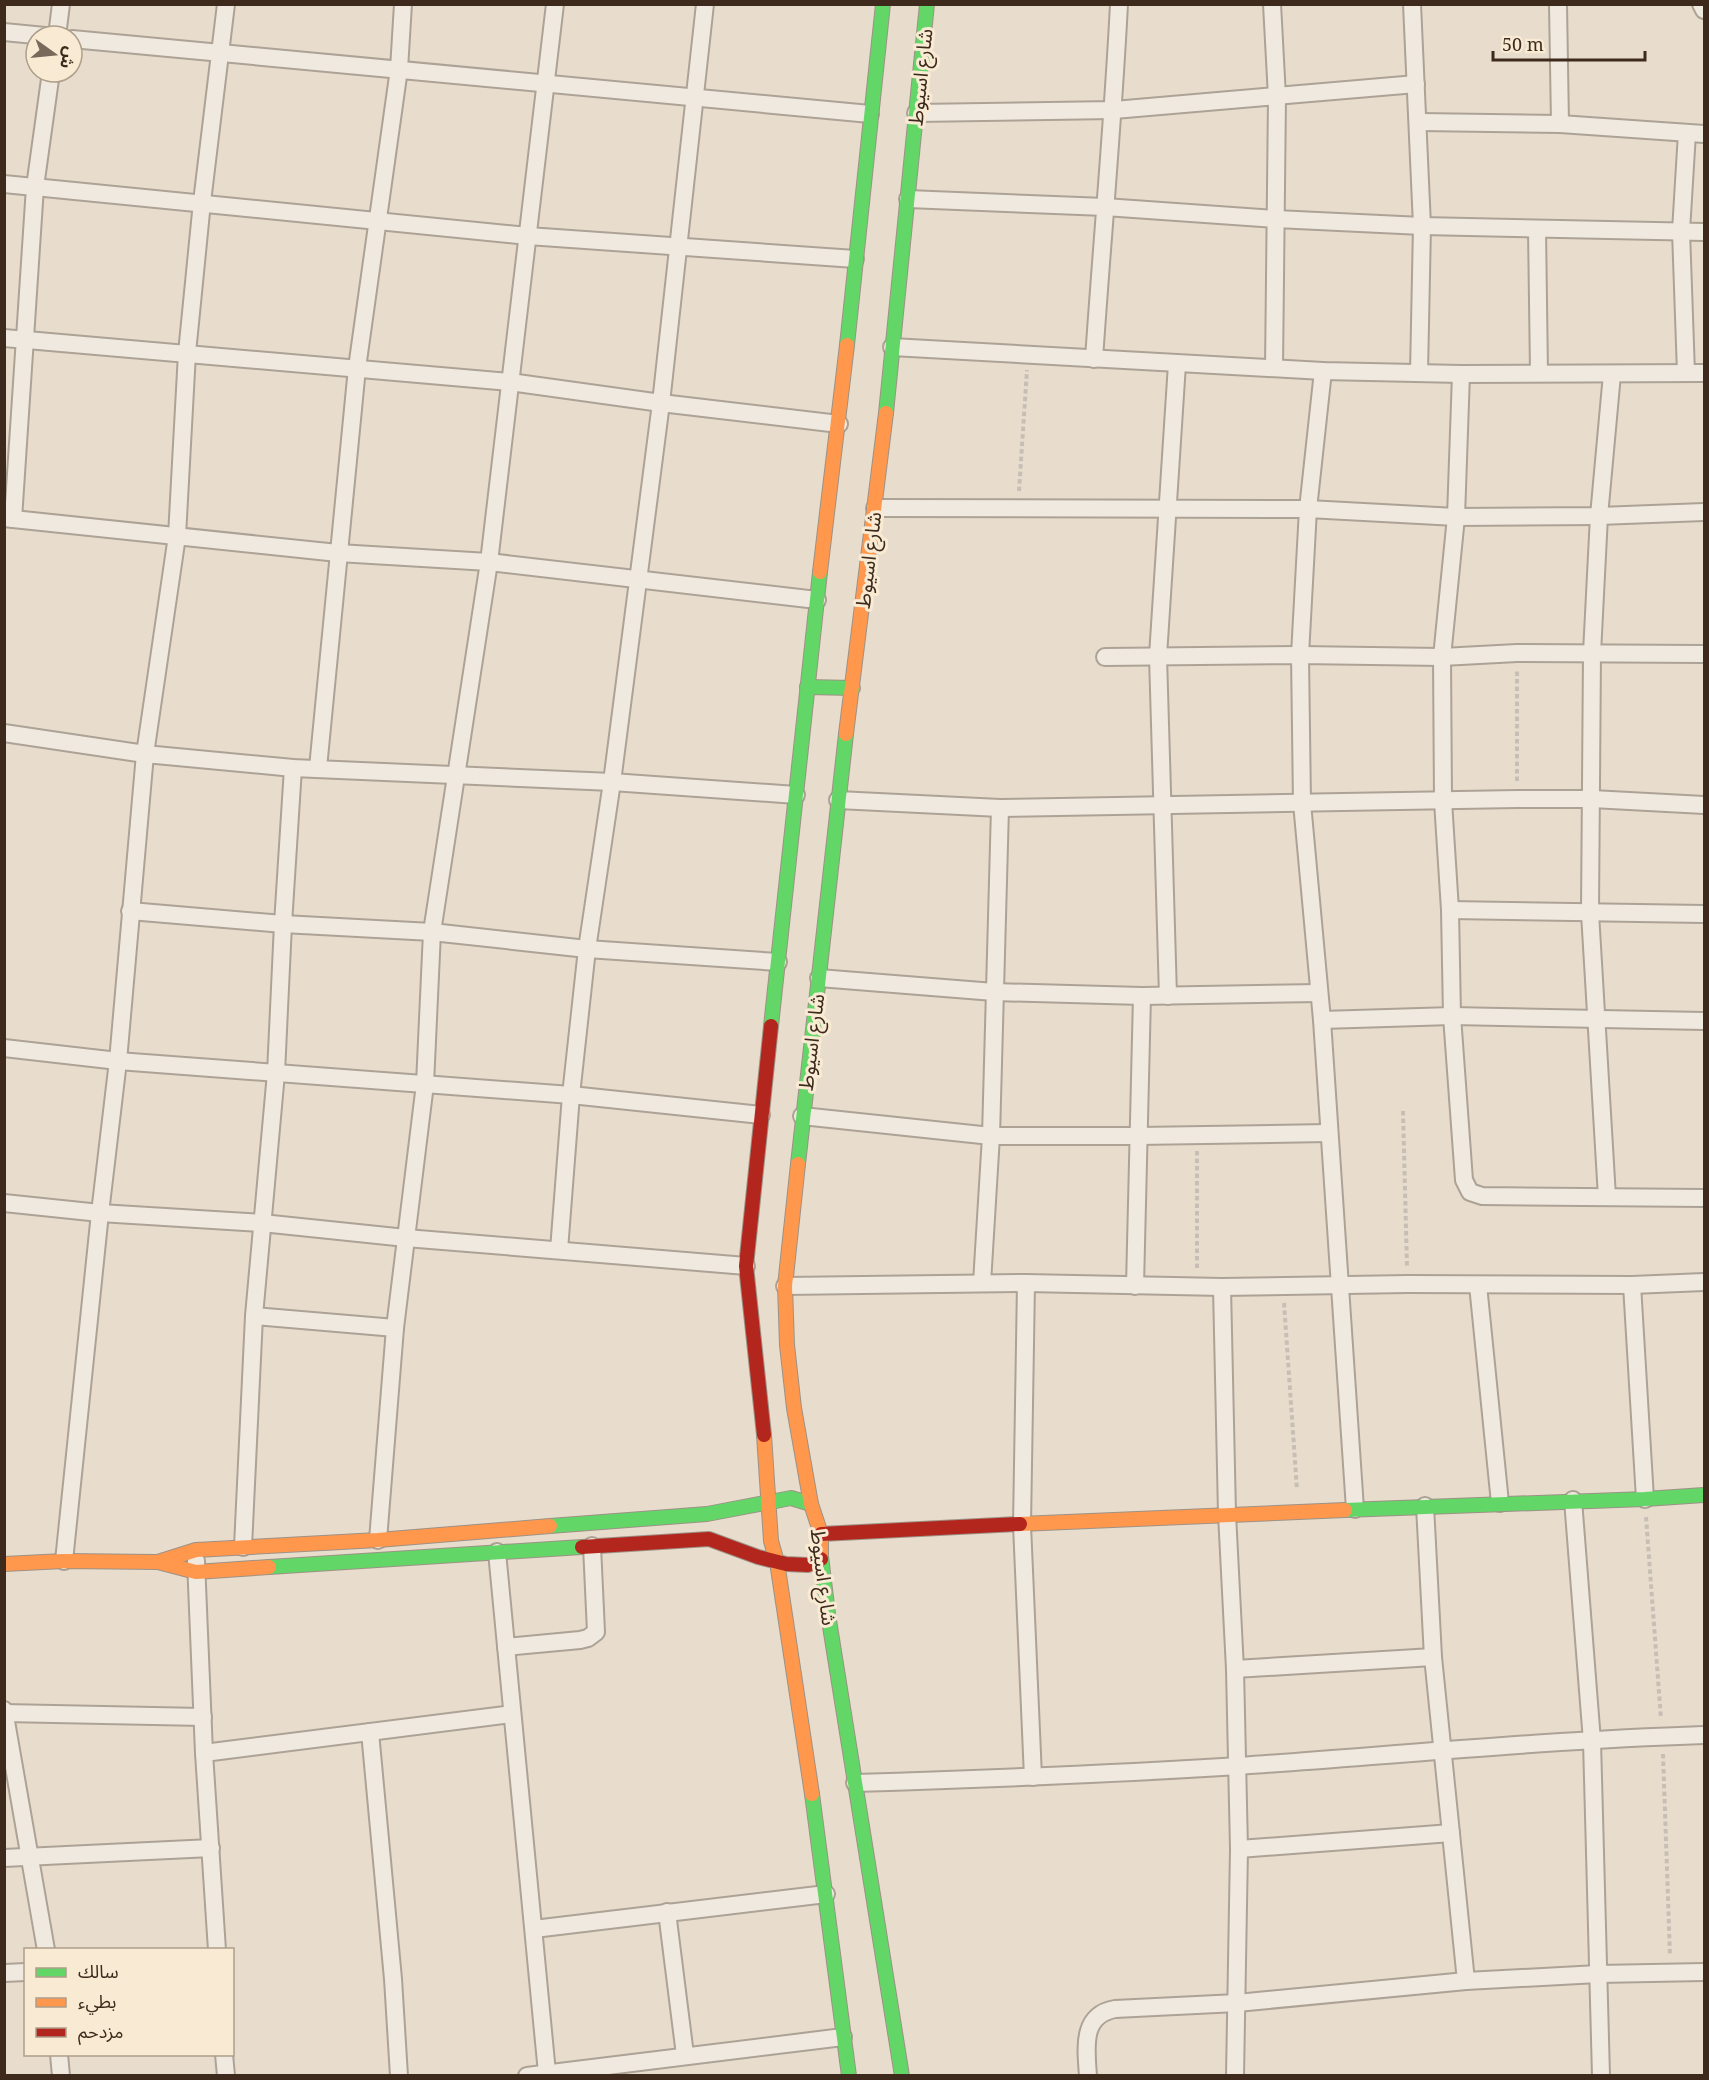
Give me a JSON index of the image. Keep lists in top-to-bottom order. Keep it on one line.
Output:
{"streets":{"street":["شارع اسيوط"]},"legend":["سالك","بطيء","مزدحم"],"scale_bar":"50 m","north":"right"}
